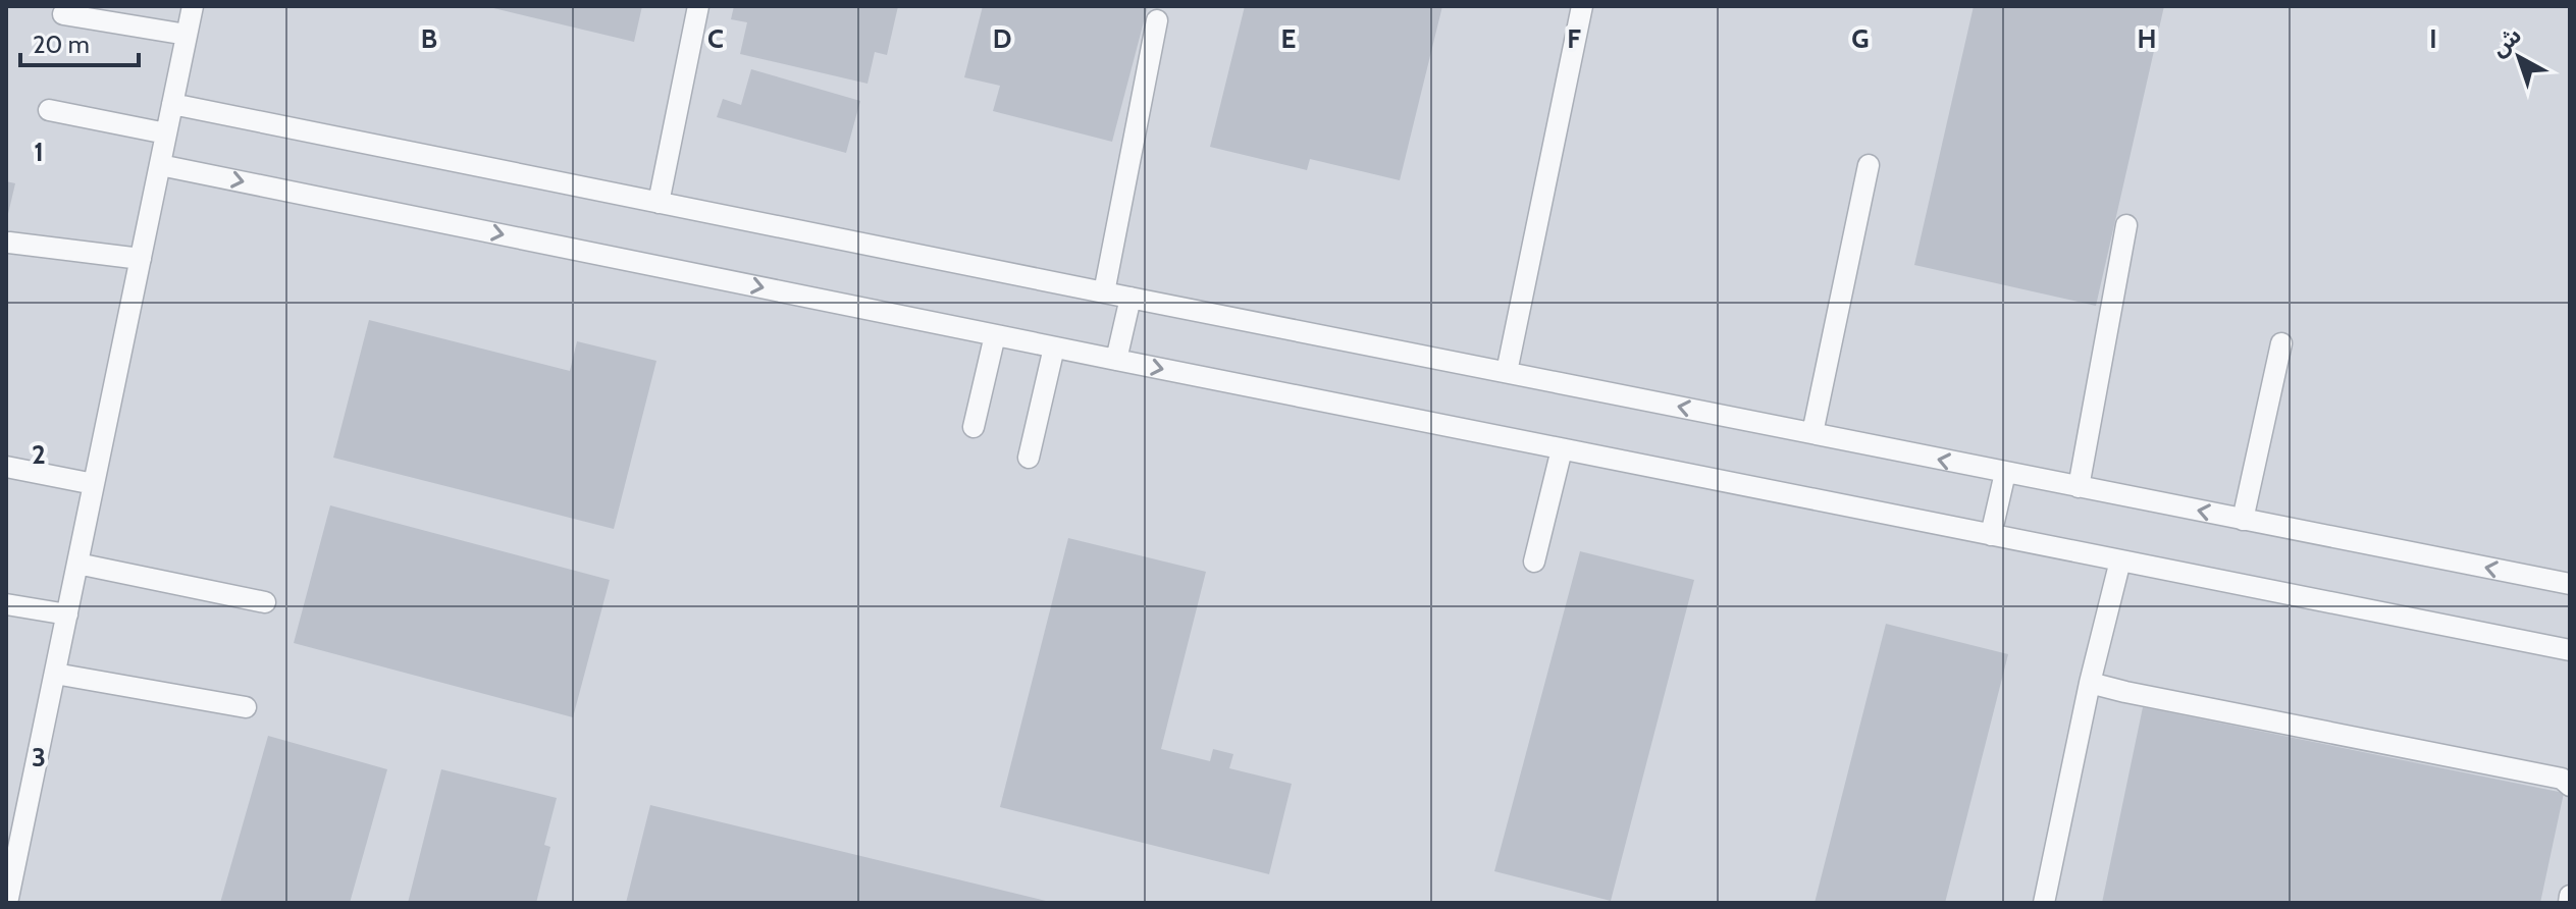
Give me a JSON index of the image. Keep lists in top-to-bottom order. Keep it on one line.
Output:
{"scale_bar":"20 m","north":"top left","grid":{"columns":["B","C","D","E","F","G","H","I"],"rows":["1","2","3"]}}
